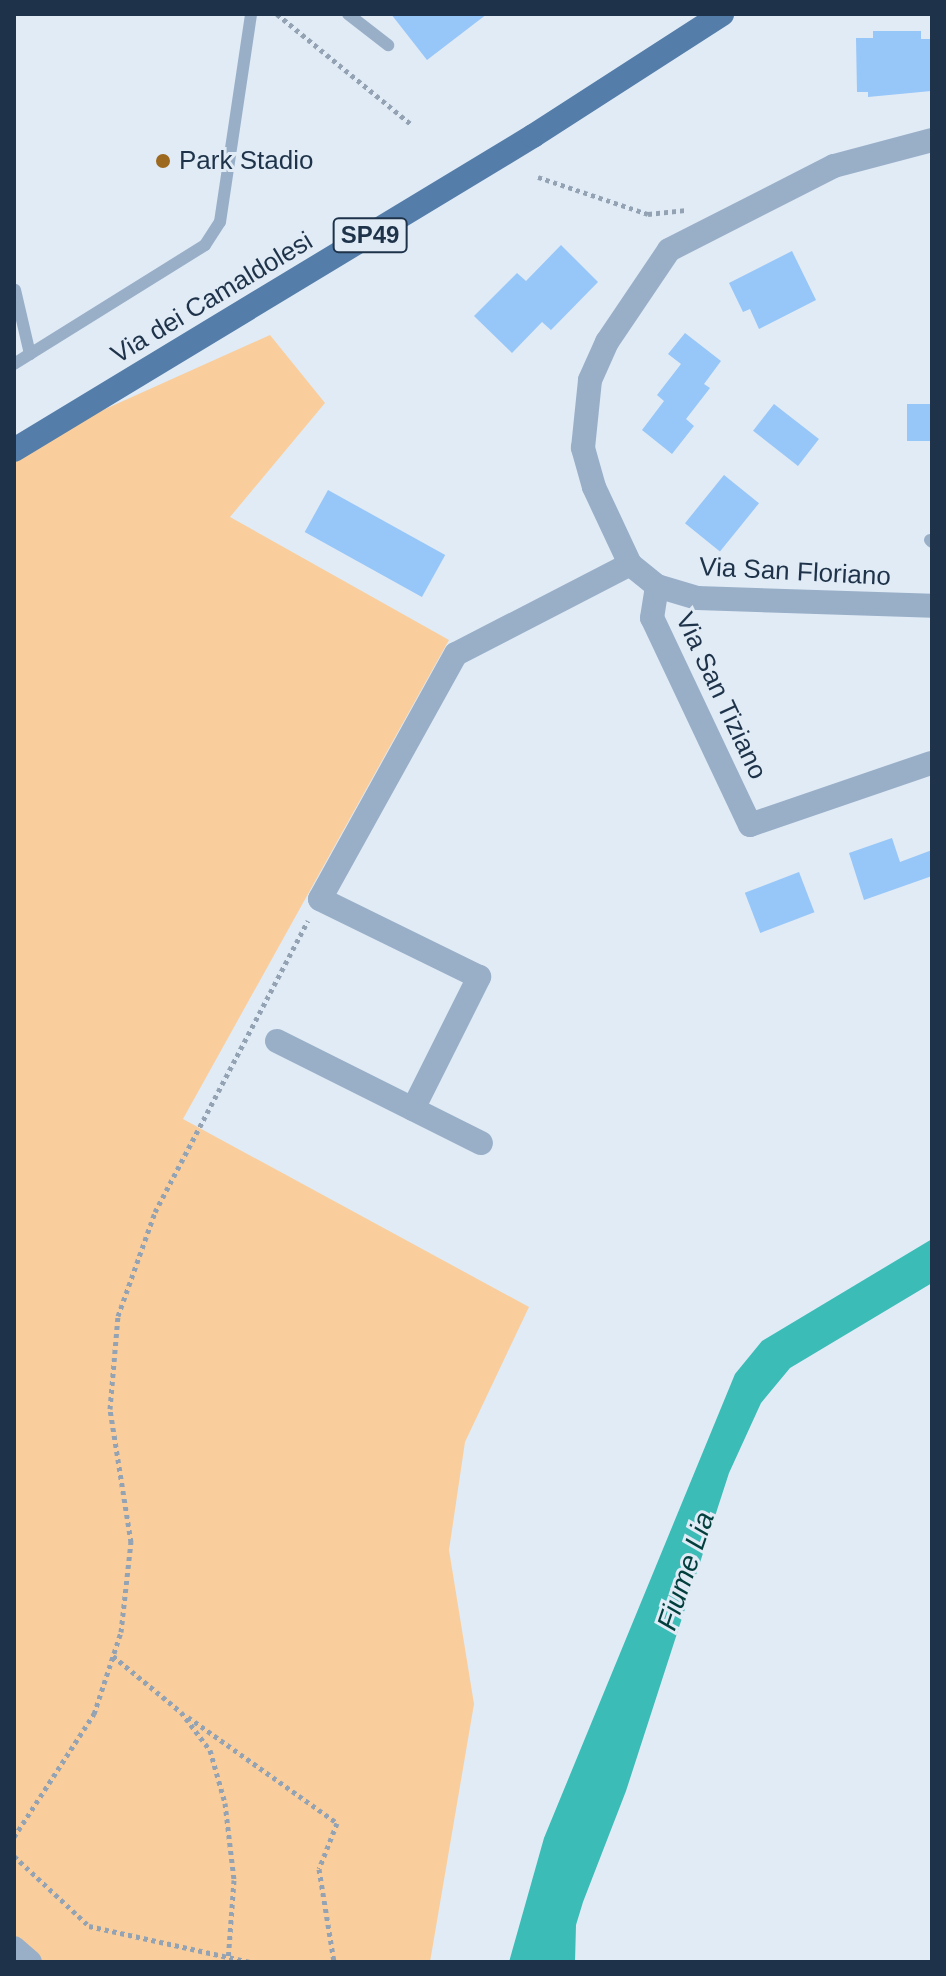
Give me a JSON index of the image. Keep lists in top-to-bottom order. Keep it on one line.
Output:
{"streets":{"main road":["SP49","Via dei Camaldolesi"],"street":["Via San Floriano","Via San Tiziano"]},"crossings":[["Via San Floriano","Via San Tiziano"]],"water":["Fiume Lia"],"places":["Park Stadio"]}
